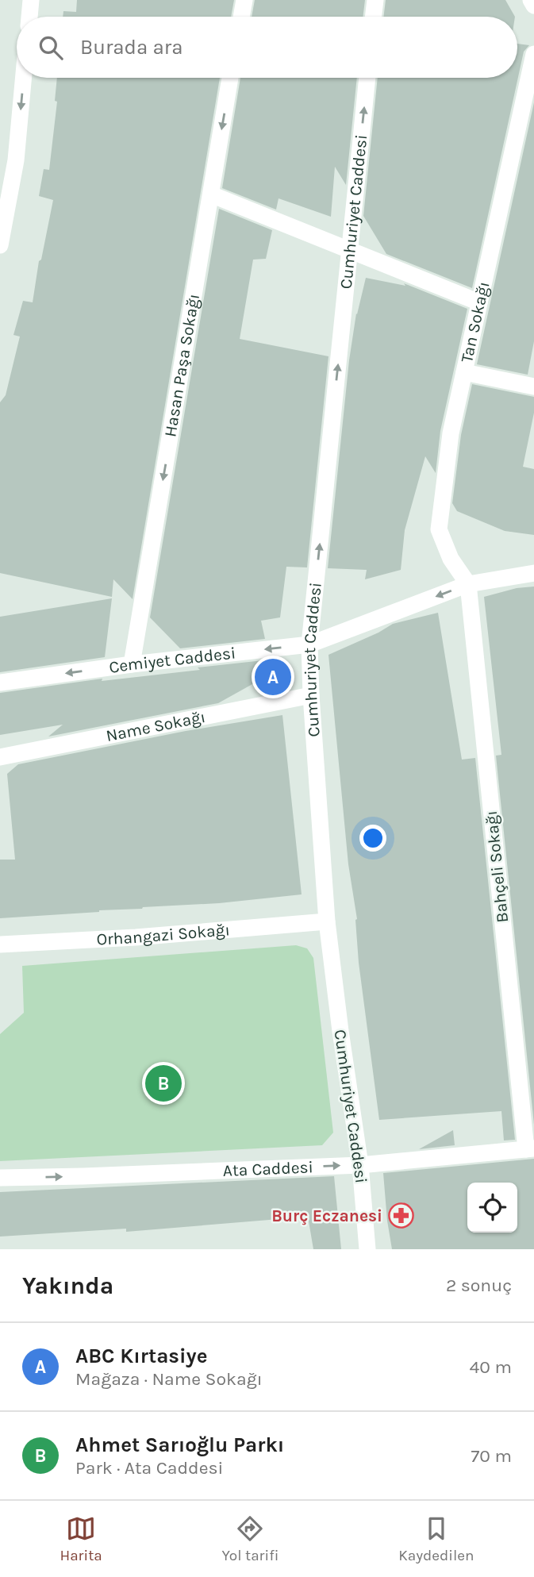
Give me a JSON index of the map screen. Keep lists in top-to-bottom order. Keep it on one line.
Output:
{"streets":{"street":["Cumhuriyet Caddesi","Tan Sokağı","Hasan Paşa Sokağı","Cemiyet Caddesi","Name Sokağı","Bahçeli Sokağı","Orhangazi Sokağı","Ata Caddesi"]},"crossings":[["Cumhuriyet Caddesi","Cemiyet Caddesi"],["Cumhuriyet Caddesi","Name Sokağı"],["Cumhuriyet Caddesi","Orhangazi Sokağı"],["Cumhuriyet Caddesi","Ata Caddesi"],["Tan Sokağı","Cemiyet Caddesi"],["Tan Sokağı","Bahçeli Sokağı"],["Hasan Paşa Sokağı","Cemiyet Caddesi"],["Cemiyet Caddesi","Bahçeli Sokağı"],["Bahçeli Sokağı","Ata Caddesi"]],"one_way":["Cumhuriyet Caddesi","Hasan Paşa Sokağı","Cemiyet Caddesi","Ata Caddesi"],"places":{"pharmacy":["Burç Eczanesi"]},"page":{"search":"Burada ara","pins":["A","B"],"heading":["Yakında","2 sonuç"],"list":[{"mark":"A","name":"ABC Kırtasiye","note":"Mağaza · Name Sokağı","value":"40 m"},{"mark":"B","name":"Ahmet Sarıoğlu Parkı","note":"Park · Ata Caddesi","value":"70 m"}],"nav":["Harita","Yol tarifi","Kaydedilen"]}}
